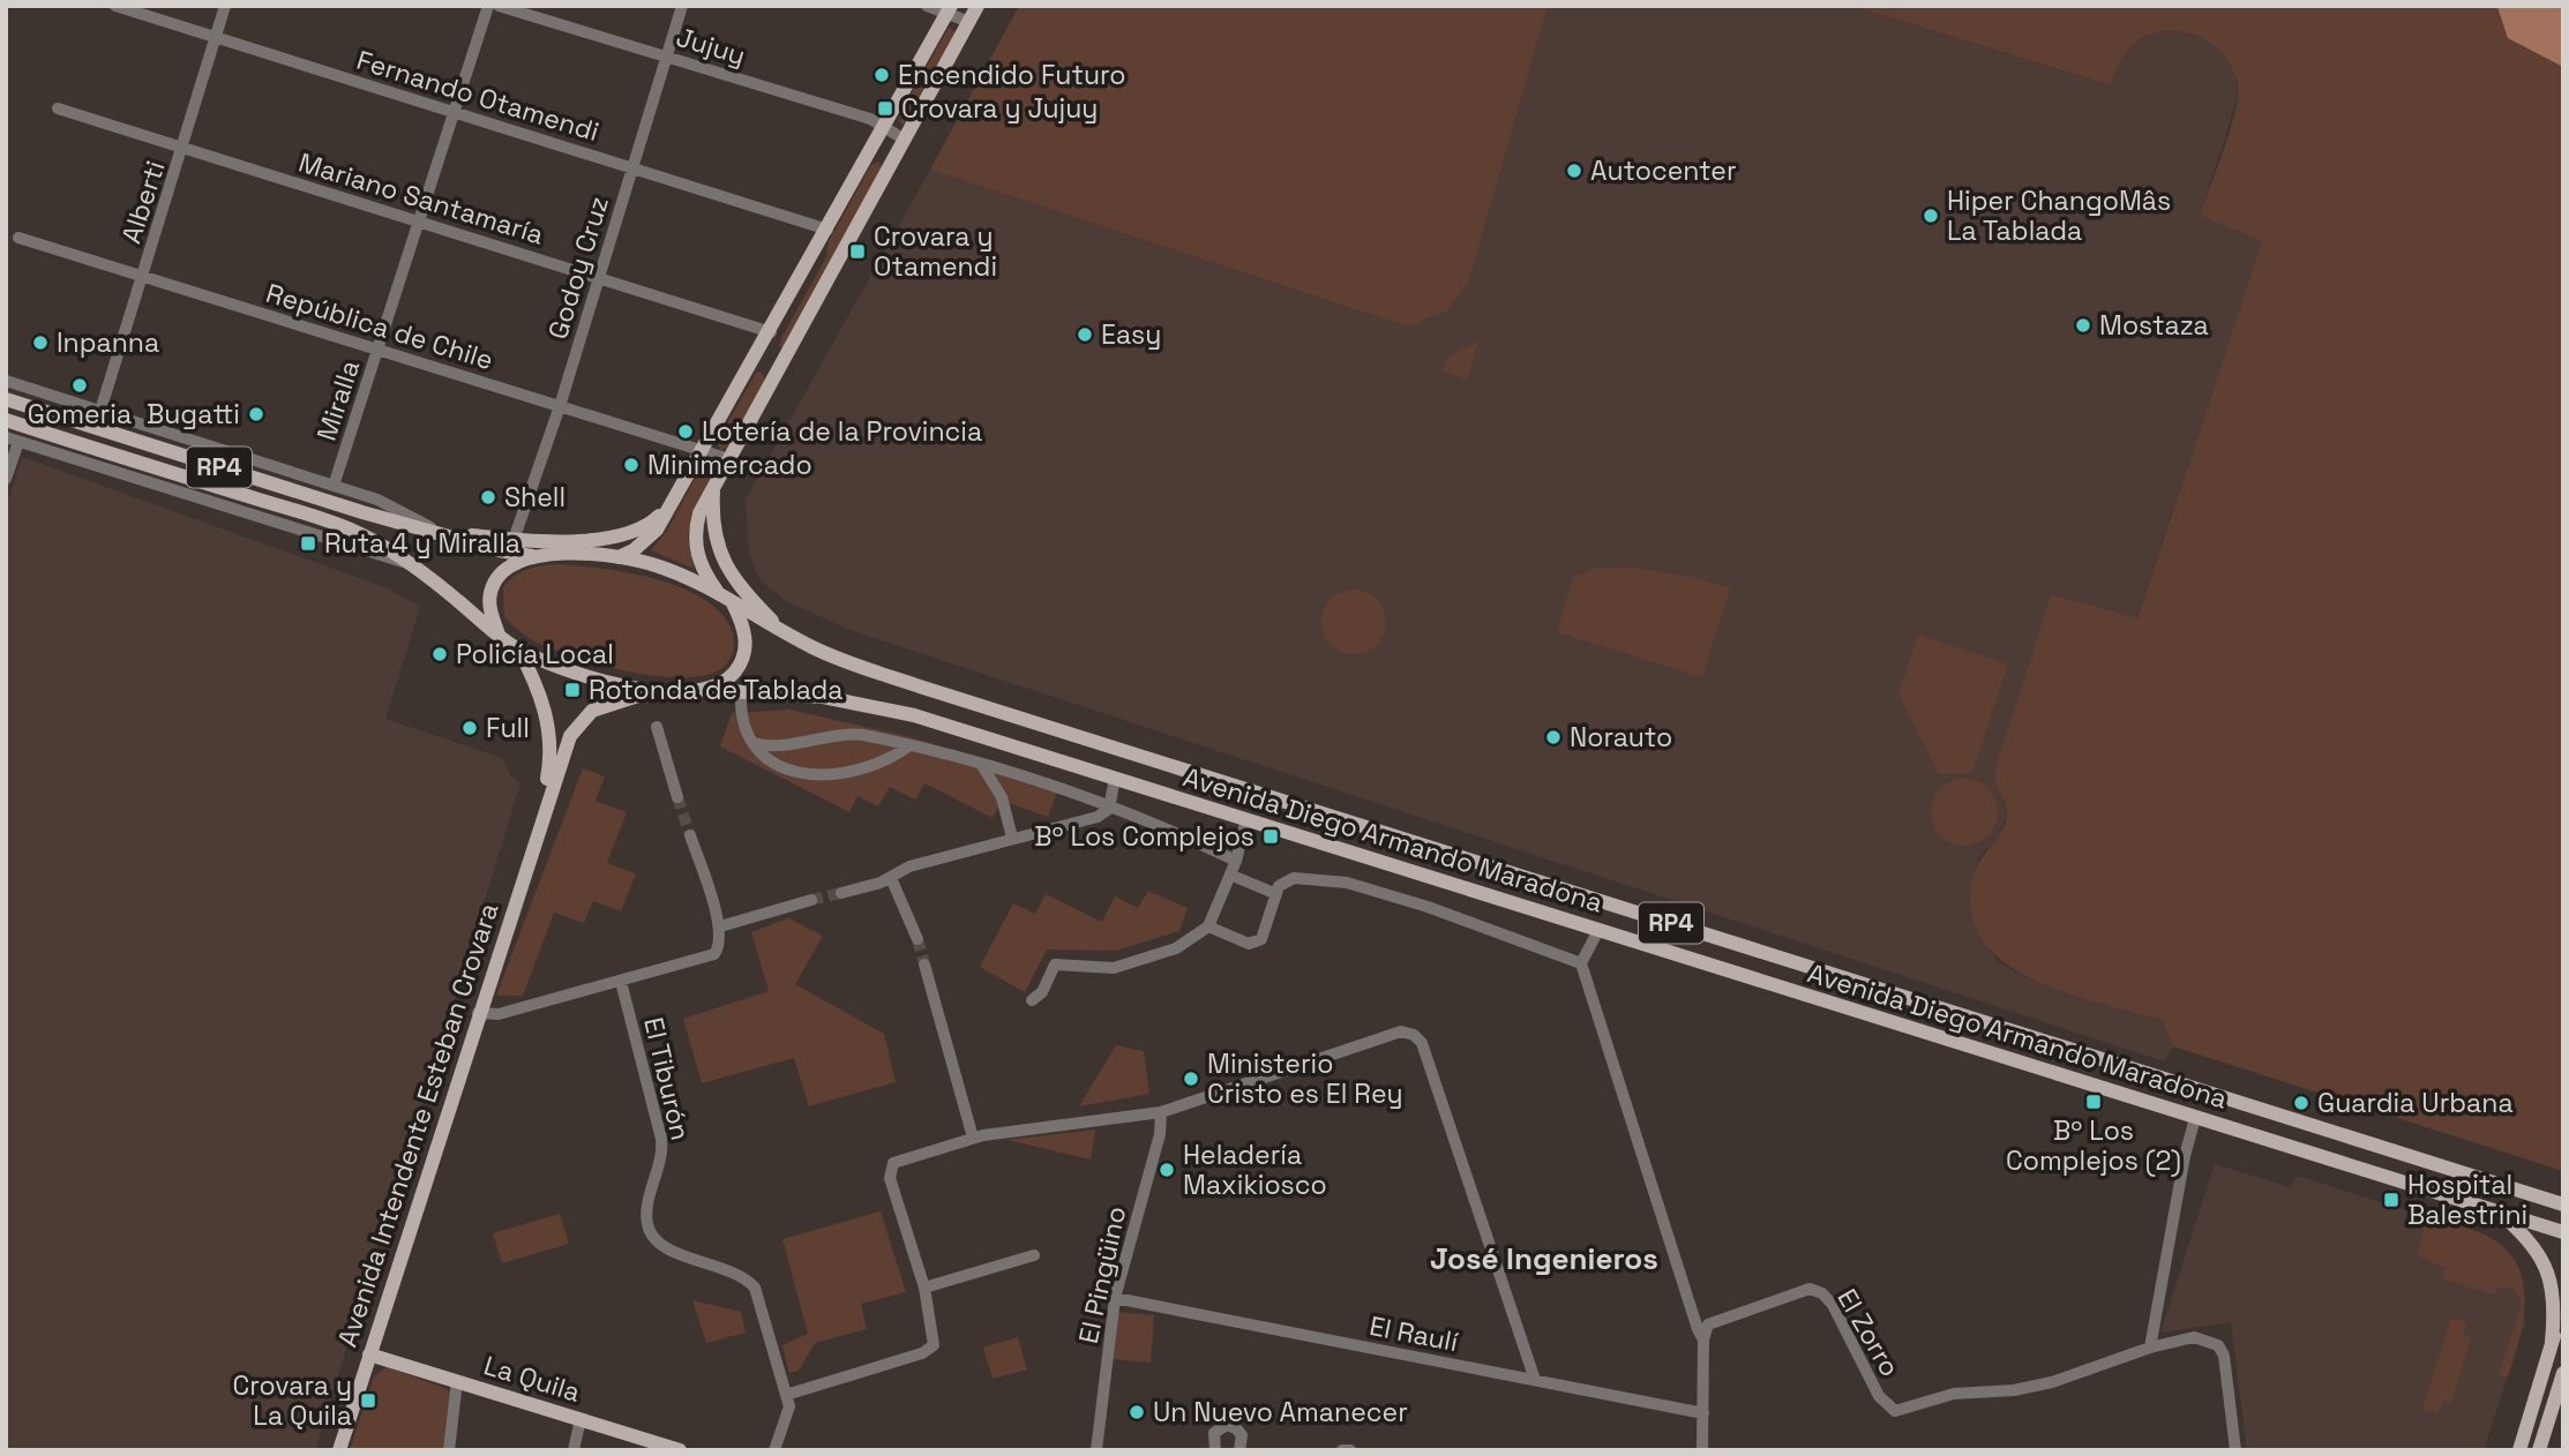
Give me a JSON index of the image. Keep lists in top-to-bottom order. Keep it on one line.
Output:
{"streets":{"main road":["RP4","Avenida Diego Armando Maradona","Avenida Intendente Esteban Crovara","La Quila"],"street":["Jujuy","Fernando Otamendi","Mariano Santamaría","Alberti","Godoy Cruz","República de Chile","Miralla","El Tiburón","El Pingüino","El Zorro","El Raulí"]},"crossings":[["Jujuy","Godoy Cruz"],["Fernando Otamendi","Alberti"],["Fernando Otamendi","Godoy Cruz"],["Fernando Otamendi","Miralla"],["Mariano Santamaría","Alberti"],["Mariano Santamaría","Godoy Cruz"],["Mariano Santamaría","Miralla"],["Alberti","República de Chile"],["Godoy Cruz","República de Chile"],["República de Chile","Miralla"],["RP4","Avenida Diego Armando Maradona"],["RP4","Avenida Intendente Esteban Crovara"],["Avenida Intendente Esteban Crovara","La Quila"],["El Pingüino","El Raulí"]],"districts":["José Ingenieros"],"places":{"other":["Encendido Futuro","Autocenter","Hiper ChangoMâs La Tablada","Mostaza","Easy","Inpanna","Gomeria","Bugatti","Lotería de la Provincia","Minimercado","Shell","Policía Local","Full","Norauto","Ministerio Cristo es El Rey","Guardia Urbana","Heladería Maxikiosco","Un Nuevo Amanecer"],"transit":["Crovara y Jujuy","Crovara y Otamendi","Ruta 4 y Miralla","Rotonda de Tablada","Bº Los Complejos","Bº Los Complejos (2)","Hospital Balestrini","Crovara y La Quila"]}}
